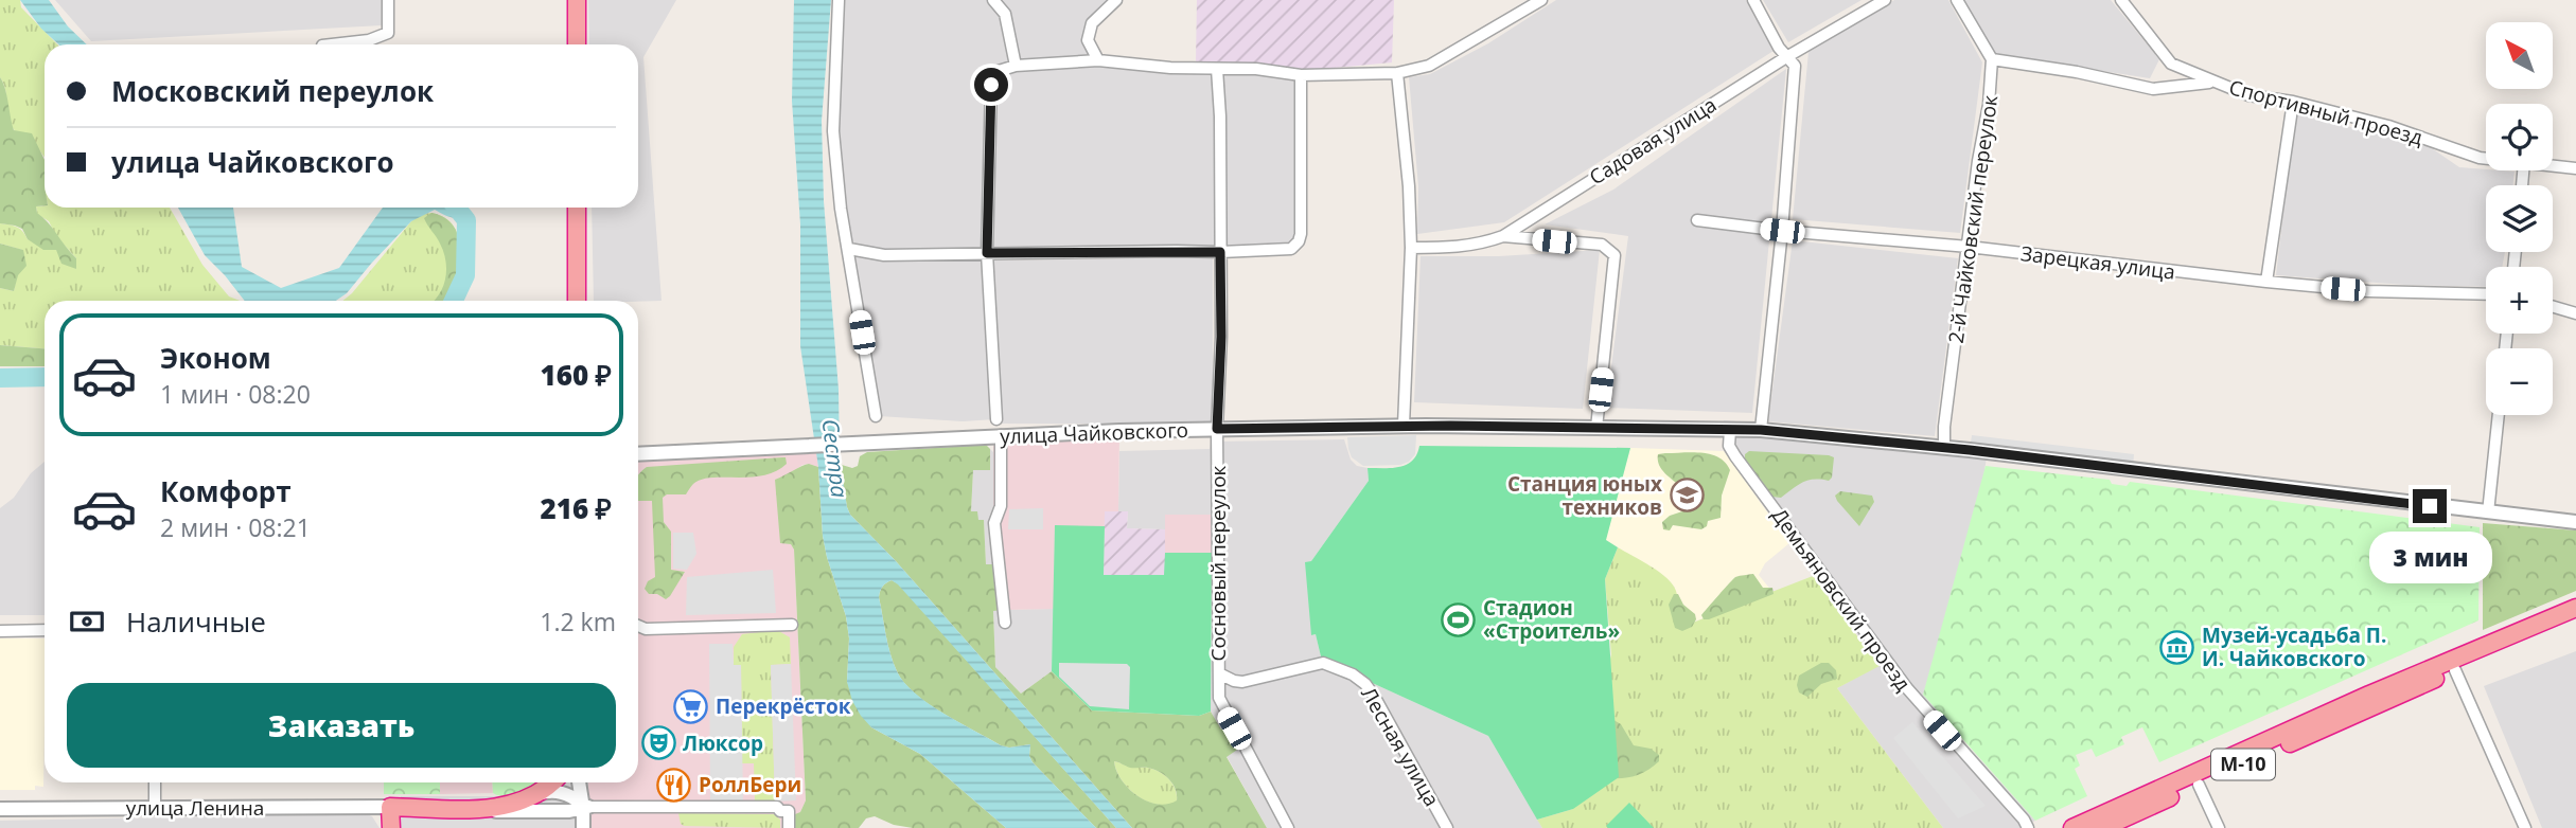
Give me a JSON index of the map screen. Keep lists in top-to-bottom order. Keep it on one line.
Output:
{"streets":{"highway":["М-10"],"street":["Спортивный проезд","Садовая улица","2-й Чайковский переулок","Зарецкая улица","улица Чайковского","Сосновый переулок","Демьяновский проезд","Лесная улица","улица Ленина"]},"crossings":[["2-й Чайковский переулок","Зарецкая улица"],["2-й Чайковский переулок","улица Чайковского"],["улица Чайковского","Сосновый переулок"],["улица Чайковского","Демьяновский проезд"],["Сосновый переулок","Лесная улица"]],"water":["Сестра"],"places":{"school or university":["Станция юных техников"],"sports":["Стадион «Строитель»"],"museum":["Музей-усадьба П. И. Чайковского"],"supermarket":["Перекрёсток"],"theatre":["Люксор"],"restaurant":["РоллБери"]},"north":"top left","page":{"map_buttons":["+","−"],"banner":["Московский переулок","улица Чайковского"],"list":[{"name":"Эконом","note":"1 мин · 08:20","value":"160 ₽"},{"name":"Комфорт","note":"2 мин · 08:21","value":"216 ₽"}],"bubble":"3 мин","pay":["Наличные","1.2 km"],"buttons":"Заказать"}}
